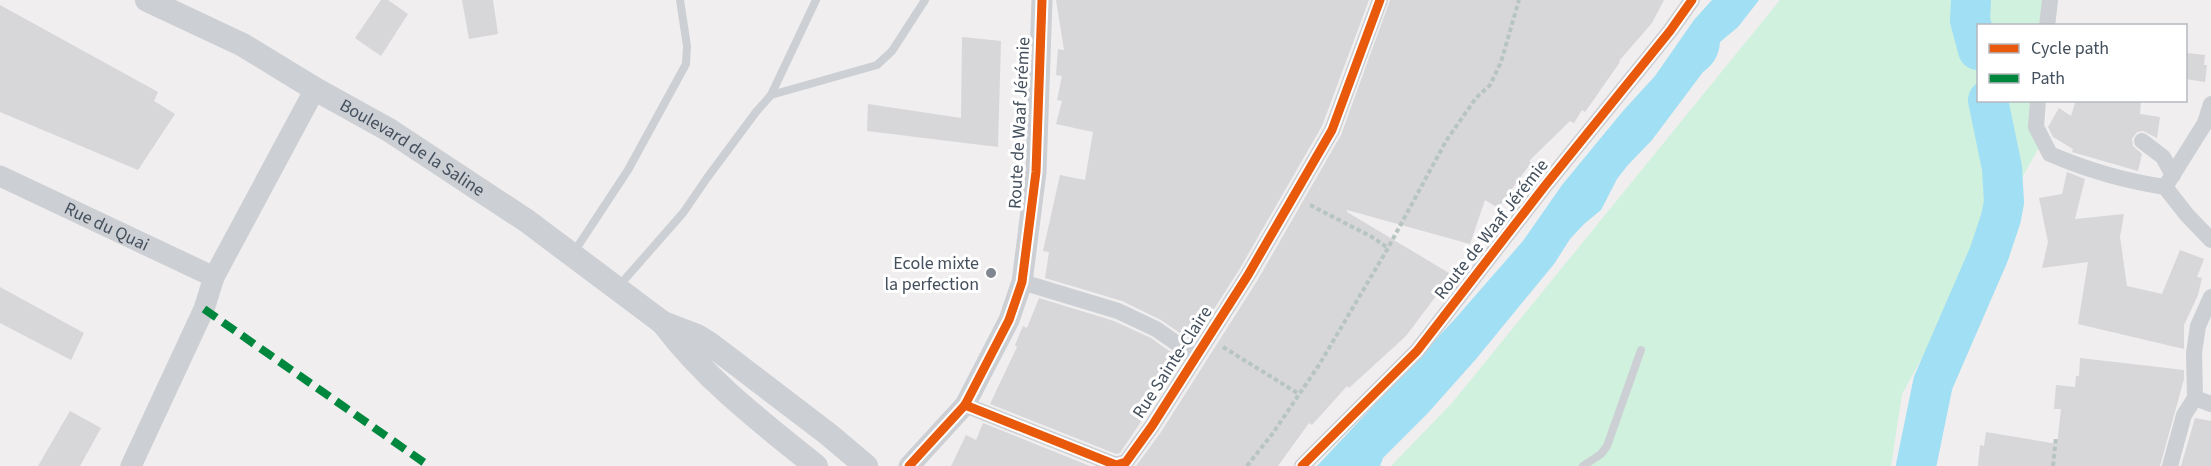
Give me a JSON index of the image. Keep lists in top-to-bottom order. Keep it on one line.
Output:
{"streets":{"main road":["Boulevard de la Saline"],"street":["Route de Waaf Jérémie","Rue du Quai","Rue Sainte-Claire"]},"crossings":[["Route de Waaf Jérémie","Rue Sainte-Claire"]],"places":["Ecole mixte la perfection"],"legend":["Cycle path","Path"]}
